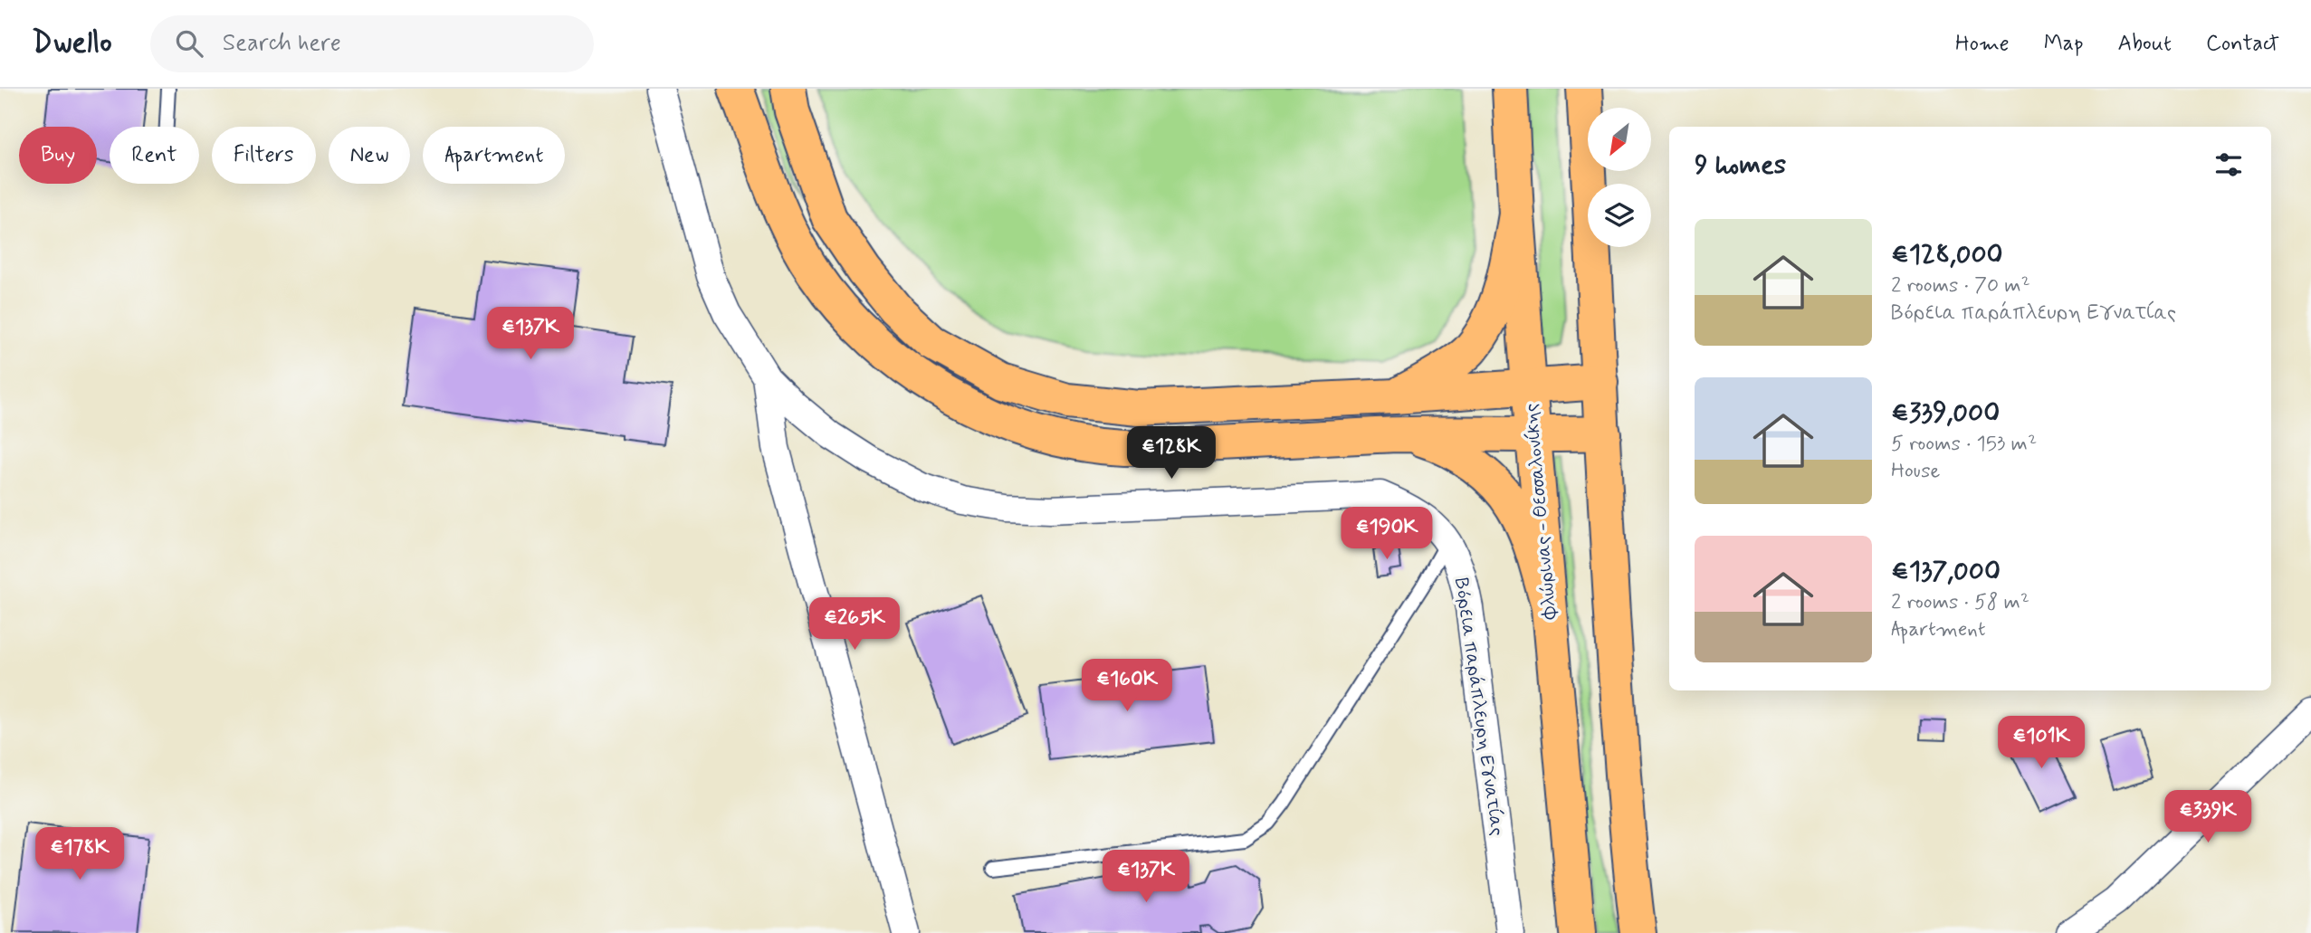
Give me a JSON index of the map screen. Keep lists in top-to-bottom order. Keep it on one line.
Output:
{"streets":{"main road":["Φλώρινας - Θεσσαλονίκης"],"street":["Βόρεια παράπλευρη Εγνατίας"]},"north":"bottom left","page":{"header":"Dwello","search":"Search here","nav":["Home","Map","About","Contact"],"chip":["Buy","Rent","Filters","New","Apartment"],"heading":"9 homes","list":[{"name":"€128,000","note":"2 rooms · 70 m² · Βόρεια παράπλευρη Εγνατίας"},{"name":"€339,000","note":"5 rooms · 153 m² · House"},{"name":"€137,000","note":"2 rooms · 58 m² · Apartment"}],"price":["€137K","€128K","€190K","€265K","€160K","€101K","€339K","€178K","€137K"]}}
